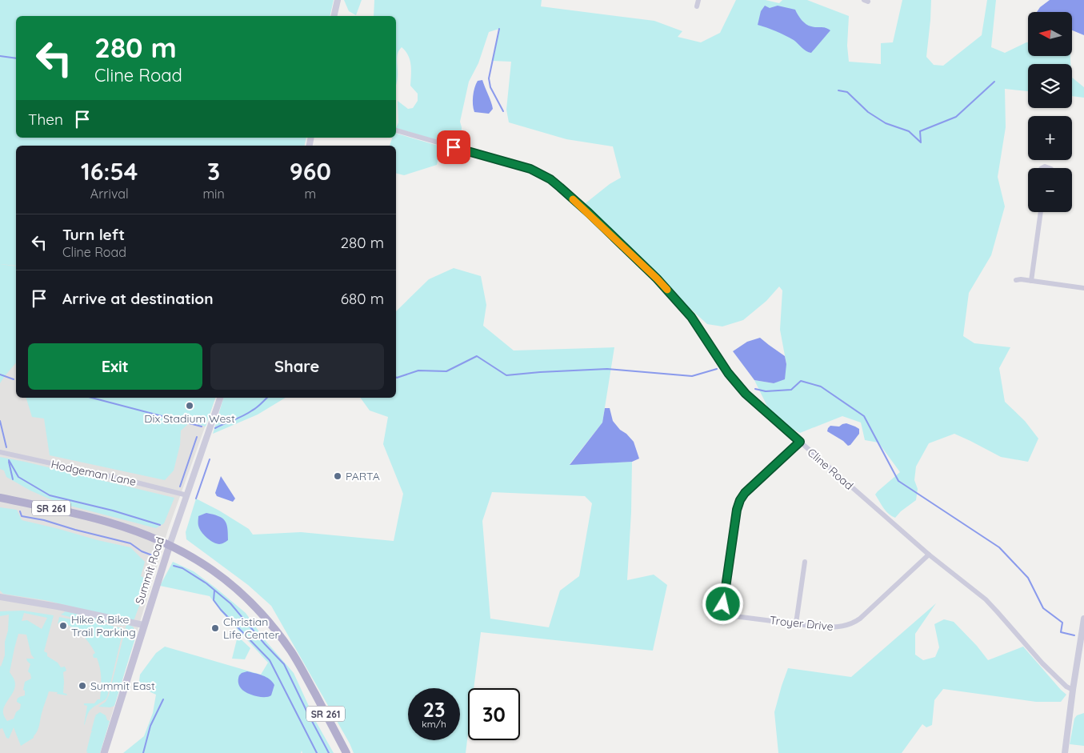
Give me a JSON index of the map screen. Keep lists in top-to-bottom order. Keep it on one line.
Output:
{"streets":{"main road":["SR 261","Summit Road"],"street":["Cline Road","Hodgeman Lane","Troyer Drive"]},"crossings":[["Cline Road","Troyer Drive"],["Hodgeman Lane","Summit Road"],["SR 261","Summit Road"]],"places":["Dix Stadium West","PARTA","Hike & Bike Trail Parking","Christian Life Center","Summit East"],"north":"left","page":{"map_buttons":["+","−"],"turn":["280 m","Cline Road"],"then":"Then","eta":["16:54","Arrival","3","min","960","m"],"list":[{"name":"Turn left","note":"Cline Road","value":"280 m"},{"name":"Arrive at destination","value":"680 m"}],"buttons":["Exit","Share"],"speed":"23 km/h","limit":"30"}}
